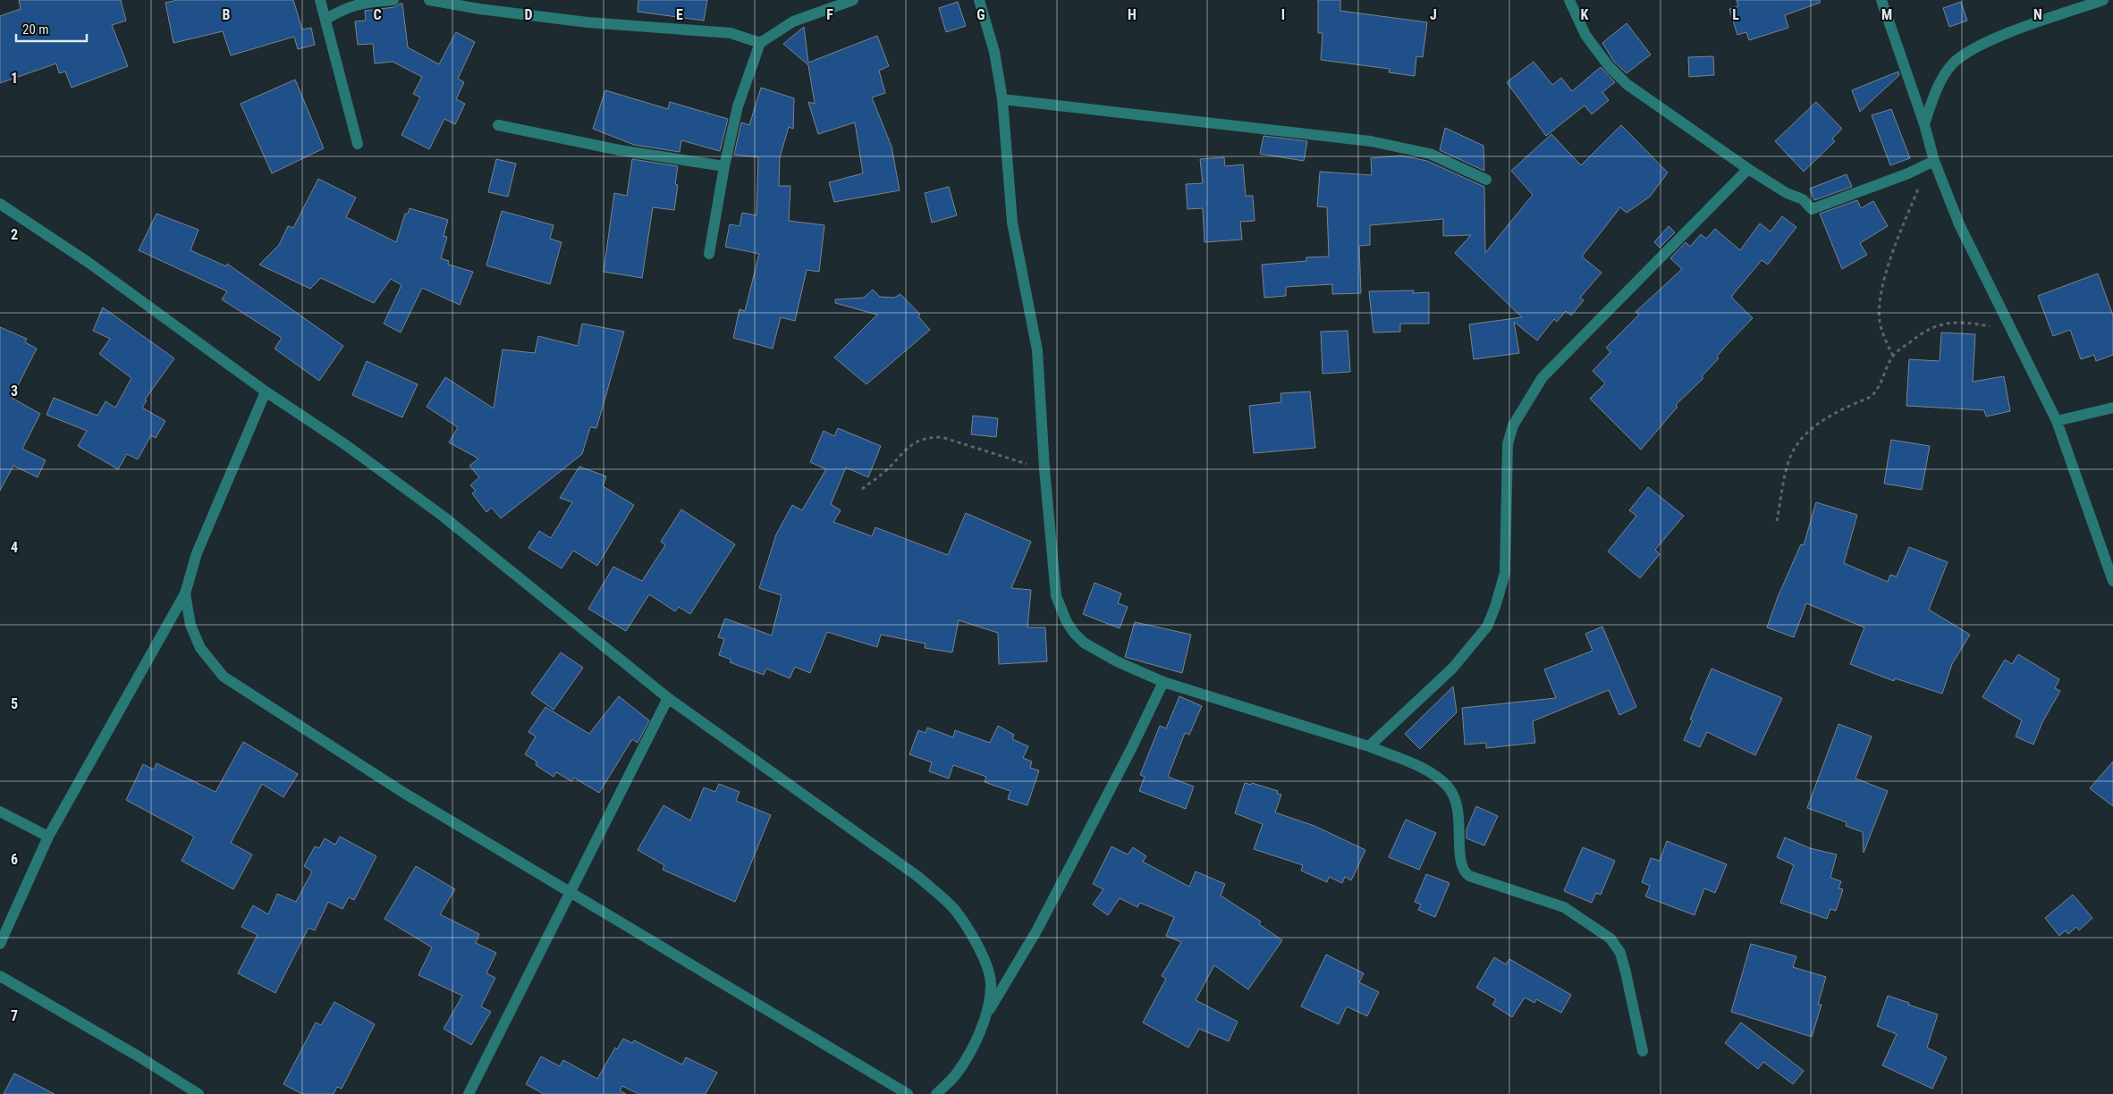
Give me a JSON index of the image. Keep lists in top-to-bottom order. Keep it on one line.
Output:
{"scale_bar":"20 m","grid":{"columns":["B","C","D","E","F","G","H","I","J","K","L","M","N"],"rows":["1","2","3","4","5","6","7"]}}
